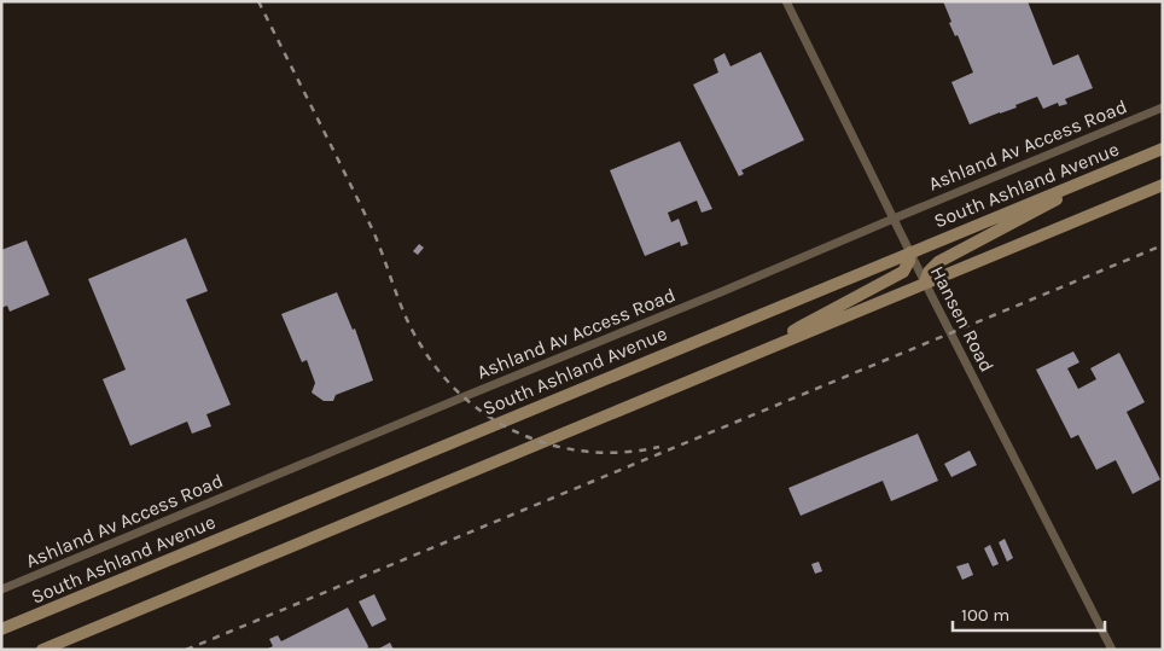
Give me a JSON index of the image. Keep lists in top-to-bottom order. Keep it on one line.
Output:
{"streets":{"main road":["South Ashland Avenue"],"street":["Ashland Av Access Road","Hansen Road"]},"crossings":[["Ashland Av Access Road","Hansen Road"],["South Ashland Avenue","Hansen Road"]],"scale_bar":"100 m"}
